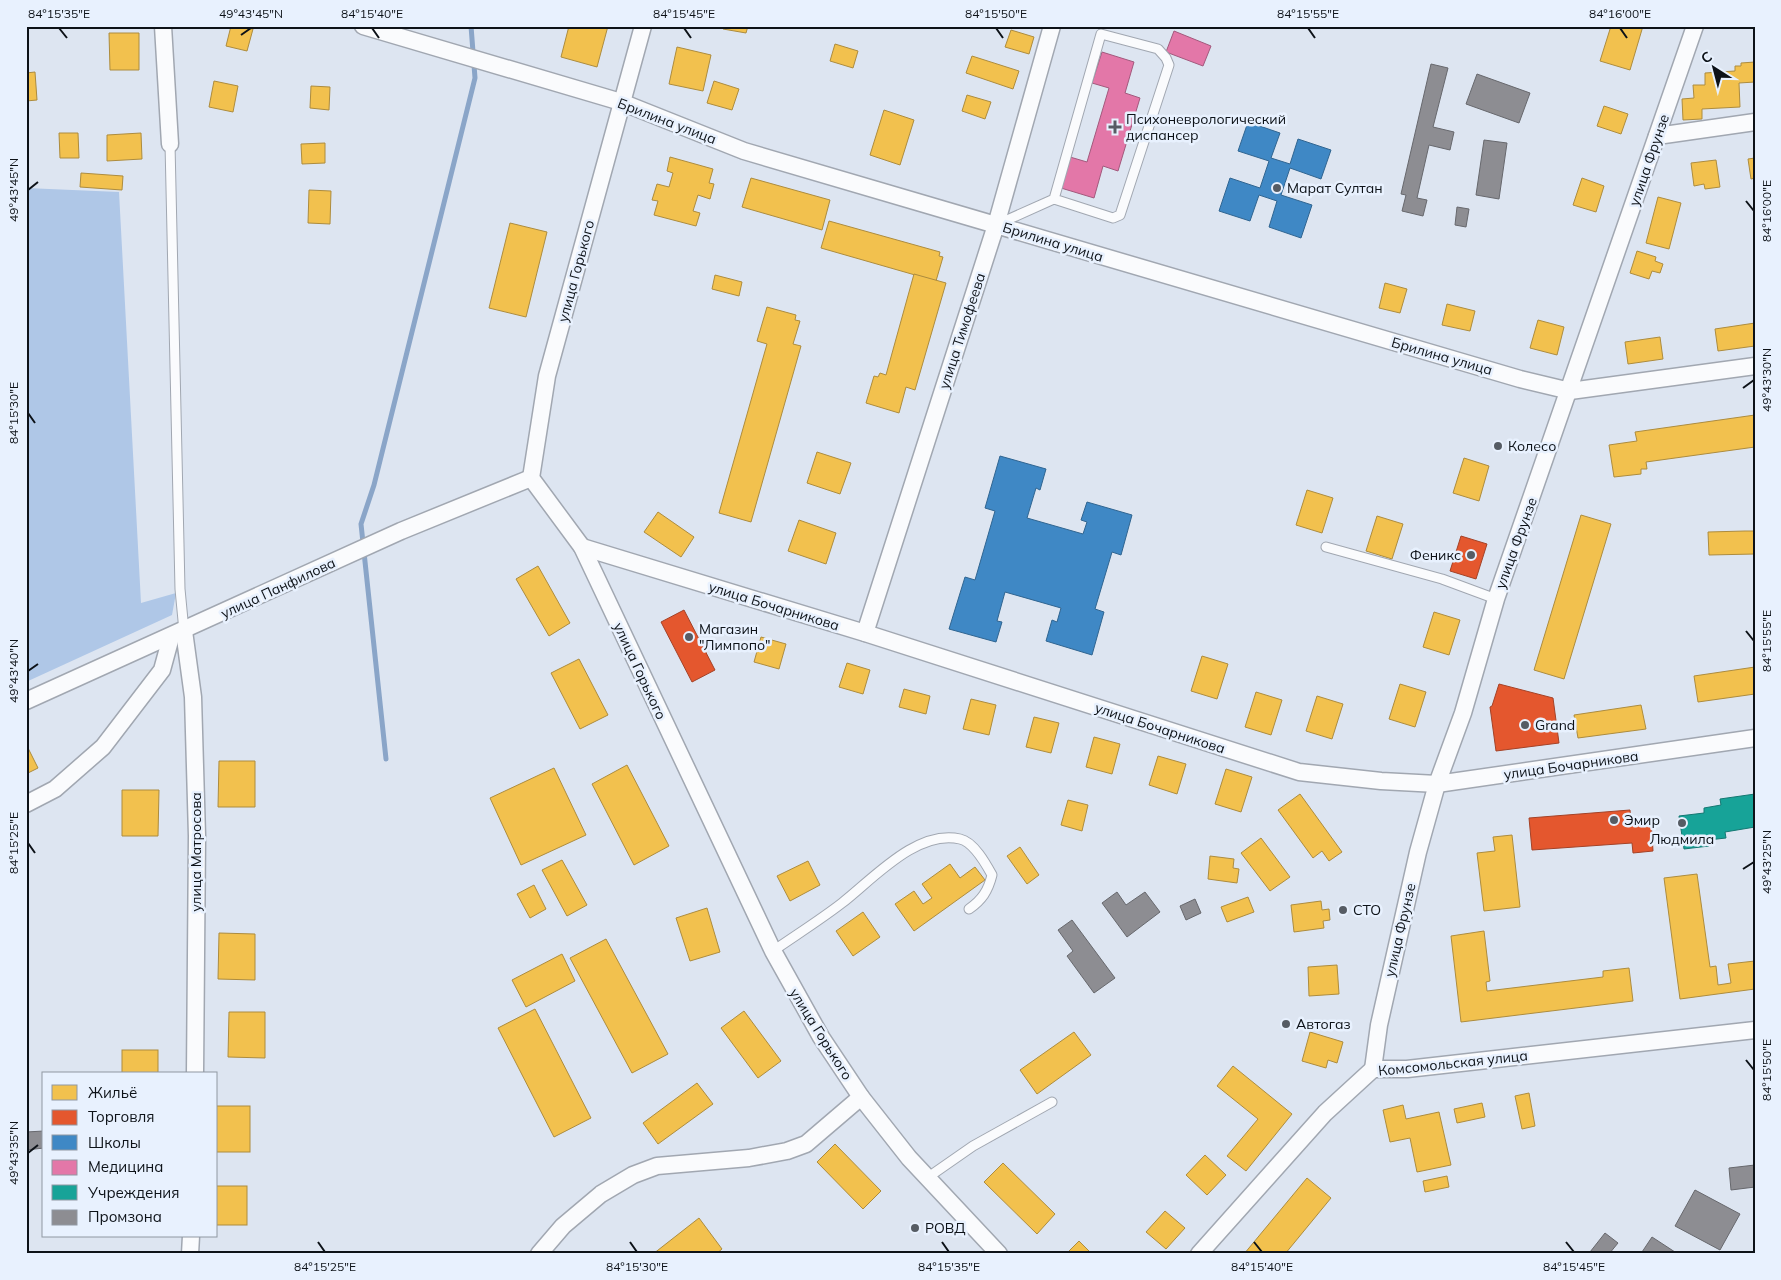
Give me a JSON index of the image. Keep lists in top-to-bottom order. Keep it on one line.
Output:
{"streets":{"street":["Брилина улица","улица Фрунзе","улица Горького","улица Тимофеева","улица Панфилова","улица Бочарникова","улица Матросова","Комсомольская улица"]},"crossings":[["Брилина улица","улица Фрунзе"],["Брилина улица","улица Горького"],["Брилина улица","улица Тимофеева"],["улица Фрунзе","улица Бочарникова"],["улица Фрунзе","Комсомольская улица"],["улица Горького","улица Панфилова"],["улица Горького","улица Бочарникова"],["улица Тимофеева","улица Бочарникова"],["улица Панфилова","улица Матросова"]],"places":{"health":["Психоневрологический диспансер"],"other":["Марат Султан","Колесо","Феникс","Магазин \"Лимпопо\"","Grand","Эмир","Людмила","СТО","Автогаз","РОВД"]},"legend":["Жильё","Торговля","Школы","Медицина","Учреждения","Промзона"],"north":"top left","coordinates":["84°15'35\"E","49°43'45\"N","84°15'40\"E","84°15'45\"E","84°15'50\"E","84°15'55\"E","84°16'00\"E","49°43'30\"N","84°15'30\"E","49°43'40\"N","84°15'25\"E","49°43'25\"N","49°43'35\"N"]}
